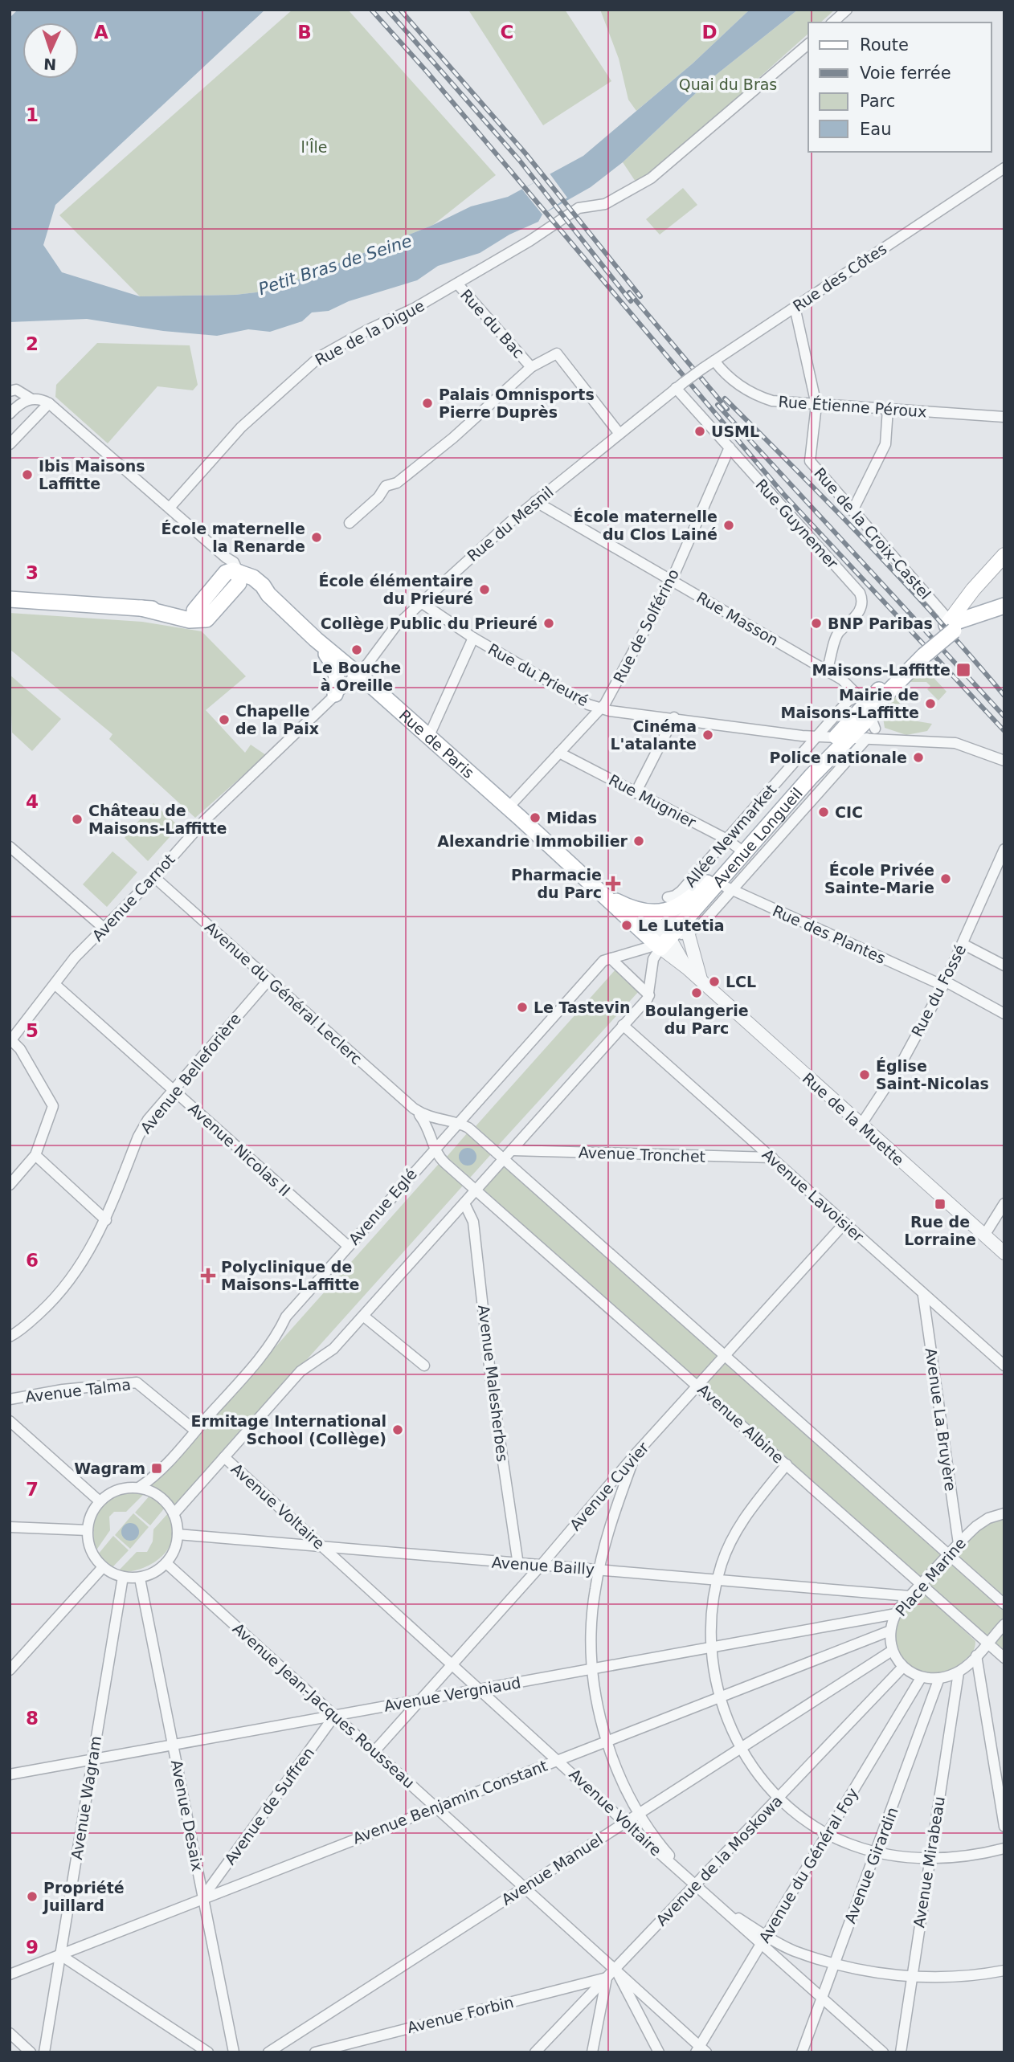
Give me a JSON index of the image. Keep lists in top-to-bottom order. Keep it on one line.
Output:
{"streets":{"main road":["Rue de Paris","Avenue Longueil"],"street":["Rue des Côtes","Rue du Bac","Rue de la Digue","Rue Étienne Péroux","Rue du Mesnil","Rue Guynemer","Rue de la Croix-Castel","Rue Masson","Rue de Solférino","Rue du Prieuré","Rue Mugnier","Allée Newmarket","Avenue Carnot","Rue des Plantes","Rue du Fossé","Avenue du Général Leclerc","Avenue Belleforière","Rue de la Muette","Avenue Nicolas II","Avenue Tronchet","Avenue Lavoisier","Avenue Eglé","Avenue Malesherbes","Avenue Talma","Avenue La Bruyère","Avenue Albine","Avenue Cuvier","Avenue Voltaire","Avenue Bailly","Place Marine","Avenue Vergniaud","Avenue Jean-Jacques Rousseau","Avenue Wagram","Avenue Benjamin Constant","Avenue de Suffren","Avenue Desaix","Avenue de la Moskowa","Avenue Mirabeau","Avenue du Général Foy","Avenue Girardin","Avenue Manuel","Avenue Forbin"]},"crossings":[["Rue des Côtes","Rue Étienne Péroux"],["Rue des Côtes","Rue du Mesnil"],["Rue des Côtes","Rue Guynemer"],["Rue des Côtes","Rue de la Croix-Castel"],["Rue du Bac","Rue de la Digue"],["Rue du Bac","Rue du Mesnil"],["Rue de la Digue","Rue de Paris"],["Rue Étienne Péroux","Rue de la Croix-Castel"],["Rue du Mesnil","Rue Guynemer"],["Rue du Mesnil","Rue Masson"],["Rue du Mesnil","Rue du Prieuré"],["Rue du Mesnil","Rue de Paris"],["Rue du Mesnil","Avenue Carnot"],["Rue Guynemer","Rue Masson"],["Rue Guynemer","Rue de Solférino"],["Rue de la Croix-Castel","Avenue Longueil"],["Rue Masson","Rue de Solférino"],["Rue Masson","Rue du Prieuré"],["Rue Masson","Allée Newmarket"],["Rue Masson","Avenue Longueil"],["Rue de Solférino","Rue du Prieuré"],["Rue de Solférino","Rue de Paris"],["Rue de Solférino","Rue Mugnier"],["Rue du Prieuré","Allée Newmarket"],["Rue du Prieuré","Avenue Longueil"],["Rue de Paris","Allée Newmarket"],["Rue de Paris","Avenue Longueil"],["Rue de Paris","Rue de la Muette"],["Rue de Paris","Avenue Eglé"],["Rue Mugnier","Allée Newmarket"],["Rue Mugnier","Avenue Longueil"],["Allée Newmarket","Avenue Longueil"],["Avenue Longueil","Rue des Plantes"],["Avenue Longueil","Rue de la Muette"],["Avenue Longueil","Avenue Eglé"],["Avenue Carnot","Avenue du Général Leclerc"],["Avenue Carnot","Avenue Nicolas II"],["Rue des Plantes","Rue du Fossé"],["Rue du Fossé","Rue de la Muette"],["Avenue du Général Leclerc","Avenue Belleforière"],["Avenue du Général Leclerc","Avenue Eglé"],["Avenue du Général Leclerc","Avenue Albine"],["Avenue Belleforière","Avenue Nicolas II"],["Rue de la Muette","Avenue Eglé"],["Avenue Nicolas II","Avenue Eglé"],["Avenue Tronchet","Avenue Lavoisier"],["Avenue Lavoisier","Avenue La Bruyère"],["Avenue Lavoisier","Avenue Cuvier"],["Avenue Eglé","Avenue Talma"],["Avenue Eglé","Avenue Bailly"],["Avenue Eglé","Avenue Jean-Jacques Rousseau"],["Avenue Eglé","Avenue Wagram"],["Avenue Eglé","Avenue Desaix"],["Avenue Malesherbes","Avenue Bailly"],["Avenue La Bruyère","Place Marine"],["Avenue Albine","Avenue Cuvier"],["Avenue Albine","Avenue Bailly"],["Avenue Albine","Place Marine"],["Avenue Albine","Avenue Vergniaud"],["Avenue Albine","Avenue Benjamin Constant"],["Avenue Albine","Avenue de la Moskowa"],["Avenue Albine","Avenue Mirabeau"],["Avenue Albine","Avenue du Général Foy"],["Avenue Albine","Avenue Girardin"],["Avenue Albine","Avenue Manuel"],["Avenue Cuvier","Avenue Voltaire"],["Avenue Cuvier","Avenue Bailly"],["Avenue Cuvier","Avenue Vergniaud"],["Avenue Cuvier","Avenue Jean-Jacques Rousseau"],["Avenue Voltaire","Avenue Bailly"],["Avenue Voltaire","Avenue Vergniaud"],["Avenue Voltaire","Avenue Benjamin Constant"],["Avenue Voltaire","Avenue de la Moskowa"],["Avenue Voltaire","Avenue du Général Foy"],["Avenue Voltaire","Avenue Girardin"],["Avenue Voltaire","Avenue Manuel"],["Avenue Bailly","Place Marine"],["Avenue Bailly","Avenue Vergniaud"],["Avenue Bailly","Avenue Jean-Jacques Rousseau"],["Avenue Bailly","Avenue Wagram"],["Avenue Bailly","Avenue Benjamin Constant"],["Avenue Bailly","Avenue Desaix"],["Avenue Bailly","Avenue de la Moskowa"],["Avenue Bailly","Avenue Mirabeau"],["Avenue Bailly","Avenue du Général Foy"],["Avenue Bailly","Avenue Girardin"],["Avenue Bailly","Avenue Manuel"],["Place Marine","Avenue Vergniaud"],["Place Marine","Avenue Benjamin Constant"],["Place Marine","Avenue de la Moskowa"],["Place Marine","Avenue Mirabeau"],["Place Marine","Avenue du Général Foy"],["Place Marine","Avenue Girardin"],["Place Marine","Avenue Manuel"],["Avenue Vergniaud","Avenue Jean-Jacques Rousseau"],["Avenue Vergniaud","Avenue Wagram"],["Avenue Vergniaud","Avenue Benjamin Constant"],["Avenue Vergniaud","Avenue de Suffren"],["Avenue Vergniaud","Avenue Desaix"],["Avenue Vergniaud","Avenue de la Moskowa"],["Avenue Vergniaud","Avenue Mirabeau"],["Avenue Vergniaud","Avenue du Général Foy"],["Avenue Vergniaud","Avenue Girardin"],["Avenue Vergniaud","Avenue Manuel"],["Avenue Jean-Jacques Rousseau","Avenue Wagram"],["Avenue Jean-Jacques Rousseau","Avenue Benjamin Constant"],["Avenue Jean-Jacques Rousseau","Avenue de Suffren"],["Avenue Jean-Jacques Rousseau","Avenue Desaix"],["Avenue Jean-Jacques Rousseau","Avenue de la Moskowa"],["Avenue Jean-Jacques Rousseau","Avenue du Général Foy"],["Avenue Jean-Jacques Rousseau","Avenue Manuel"],["Avenue Wagram","Avenue Benjamin Constant"],["Avenue Wagram","Avenue Desaix"],["Avenue Benjamin Constant","Avenue de Suffren"],["Avenue Benjamin Constant","Avenue Desaix"],["Avenue Benjamin Constant","Avenue de la Moskowa"],["Avenue Benjamin Constant","Avenue Mirabeau"],["Avenue Benjamin Constant","Avenue du Général Foy"],["Avenue Benjamin Constant","Avenue Girardin"],["Avenue Benjamin Constant","Avenue Manuel"],["Avenue de Suffren","Avenue Desaix"],["Avenue de la Moskowa","Avenue Mirabeau"],["Avenue de la Moskowa","Avenue du Général Foy"],["Avenue de la Moskowa","Avenue Girardin"],["Avenue de la Moskowa","Avenue Manuel"],["Avenue de la Moskowa","Avenue Forbin"],["Avenue Mirabeau","Avenue du Général Foy"],["Avenue Mirabeau","Avenue Girardin"],["Avenue Mirabeau","Avenue Manuel"],["Avenue du Général Foy","Avenue Girardin"],["Avenue du Général Foy","Avenue Manuel"],["Avenue Girardin","Avenue Manuel"]],"water":["Petit Bras de Seine"],"parks":["Quai du Bras","l'Île"],"places":{"other":["Palais Omnisports Pierre Duprès","USML","Ibis Maisons Laffitte","École maternelle du Clos Lainé","École maternelle la Renarde","École élémentaire du Prieuré","Collège Public du Prieuré","BNP Paribas","Le Bouche à Oreille","Mairie de Maisons-Laffitte","Chapelle de la Paix","Cinéma L'atalante","Police nationale","CIC","Midas","Château de Maisons-Laffitte","Alexandrie Immobilier","École Privée Sainte-Marie","Le Lutetia","LCL","Boulangerie du Parc","Le Tastevin","Église Saint-Nicolas","Ermitage International School (Collège)","Propriété Juillard"],"transit":["Maisons-Laffitte","Rue de Lorraine","Wagram"],"health":["Pharmacie du Parc","Polyclinique de Maisons-Laffitte"]},"legend":["Route","Voie ferrée","Parc","Eau"],"north":"bottom","grid":{"columns":["A","B","C","D"],"rows":["1","2","3","4","5","6","7","8","9"]}}
